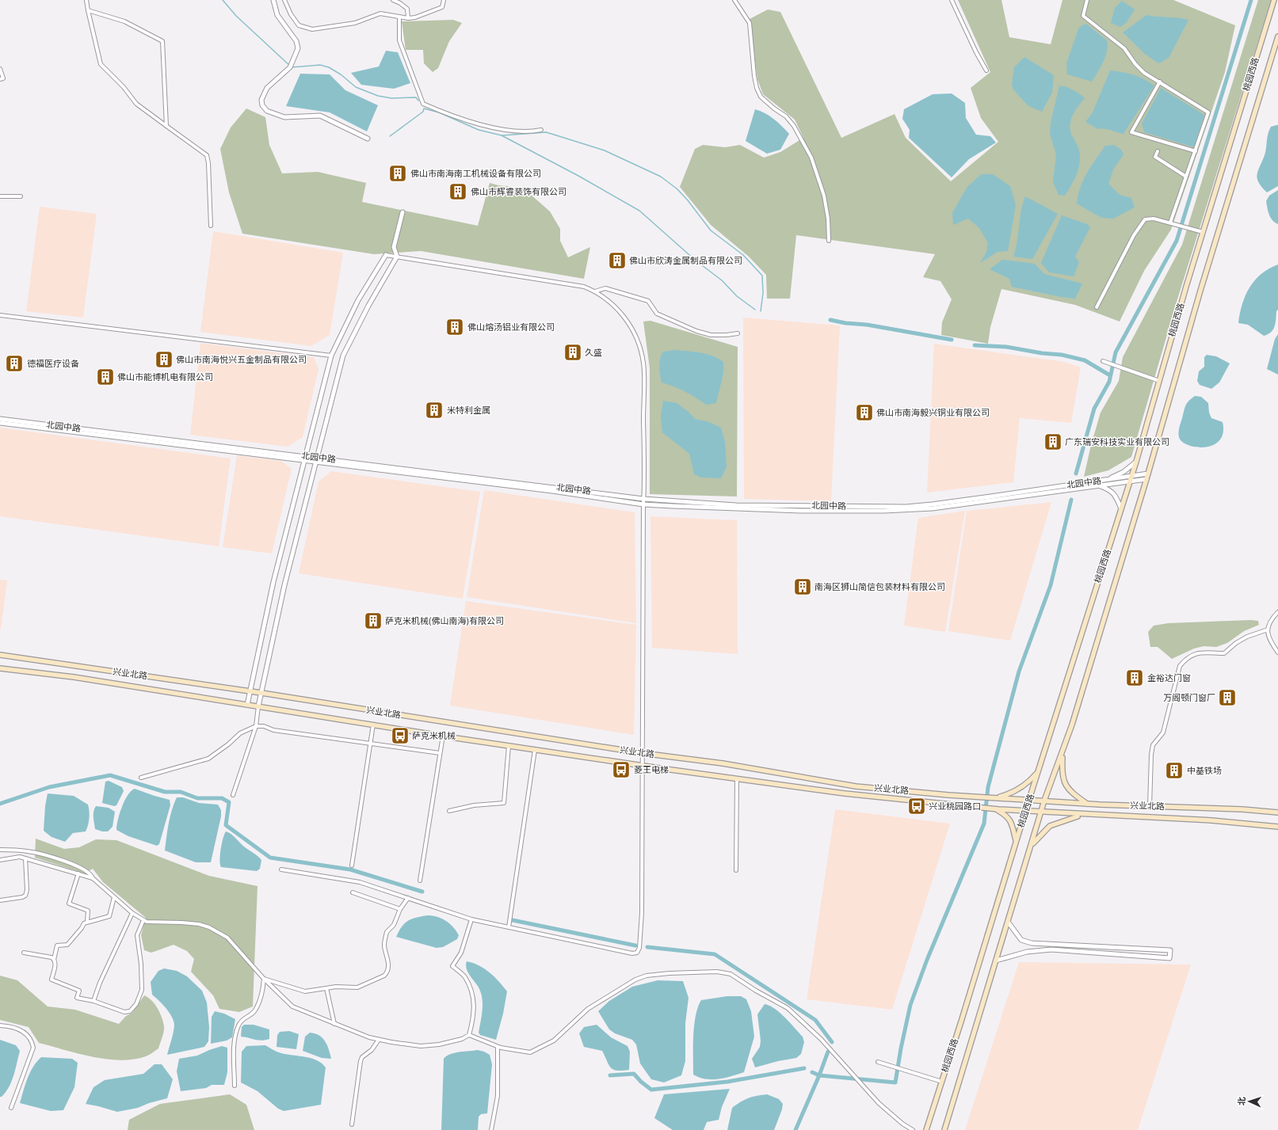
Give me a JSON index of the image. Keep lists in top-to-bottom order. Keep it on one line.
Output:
{"streets":{"main road":["桃园西路","兴业北路"],"street":["北园中路"]},"crossings":[["桃园西路","北园中路"],["桃园西路","兴业北路"]],"places":{"building":["佛山市南海南工机械设备有限公司","佛山市辉睿装饰有限公司","佛山市欣涛金属制品有限公司","佛山熔汤铝业有限公司","久盛","佛山市南海悦兴五金制品有限公司","德福医疗设备","佛山市能博机电有限公司","米特利金属","佛山市南海毅兴铜业有限公司","广东瑞安科技实业有限公司","南海区狮山简信包装材料有限公司","萨克米机械(佛山南海)有限公司","金裕达门窗","万阁顿门窗厂","中基铁场"],"bus stop":["萨克米机械","菱王电梯","兴业桃园路口"]},"north":"left"}
